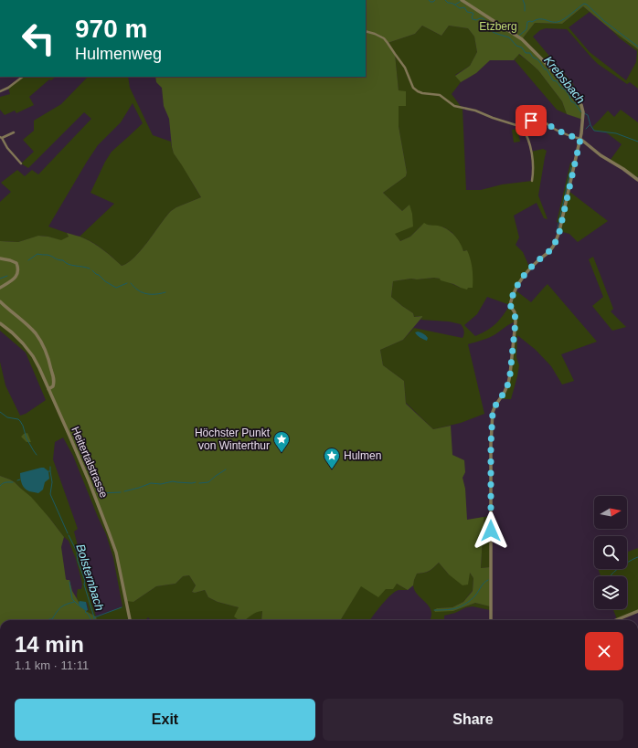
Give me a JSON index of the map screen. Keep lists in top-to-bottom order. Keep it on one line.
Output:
{"streets":{"street":["Heitertalstrasse"]},"water":["Krebsbach","Bolsternbach"],"parks":["Etzberg"],"places":{"place":["Höchster Punkt von Winterthur","Hulmen"]},"north":"right","page":{"turn":["970 m","Hulmenweg"],"heading":["14 min","1.1 km · 11:11"],"buttons":["Exit","Share"]}}
